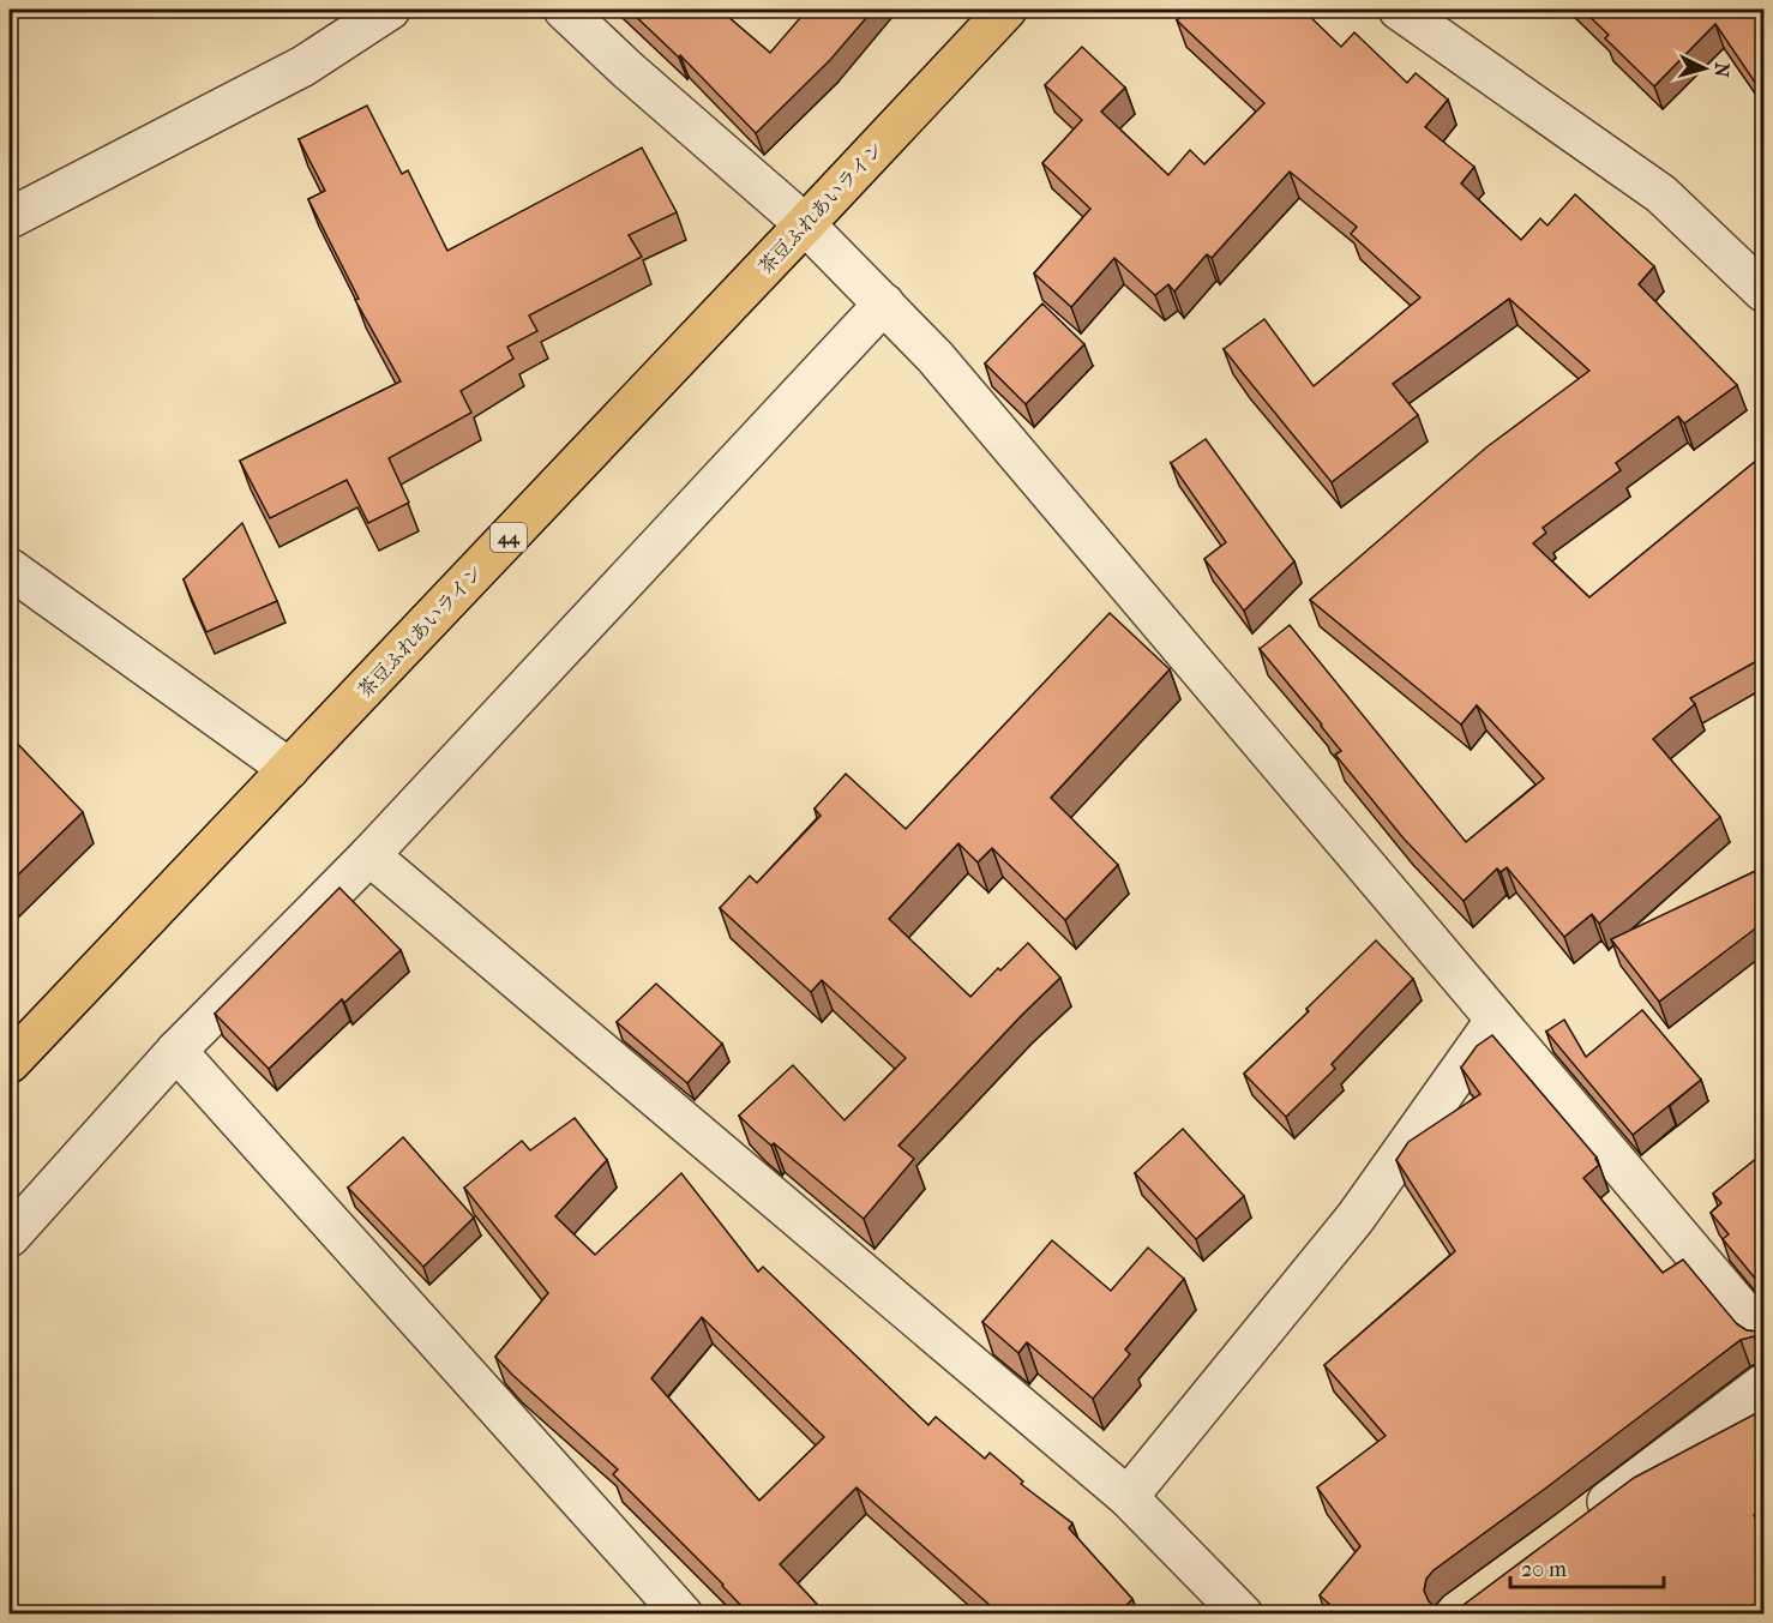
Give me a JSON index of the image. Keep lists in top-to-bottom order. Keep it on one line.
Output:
{"streets":{"main road":["茶豆ふれあいライン","44"]},"scale_bar":"20 m","north":"right"}
